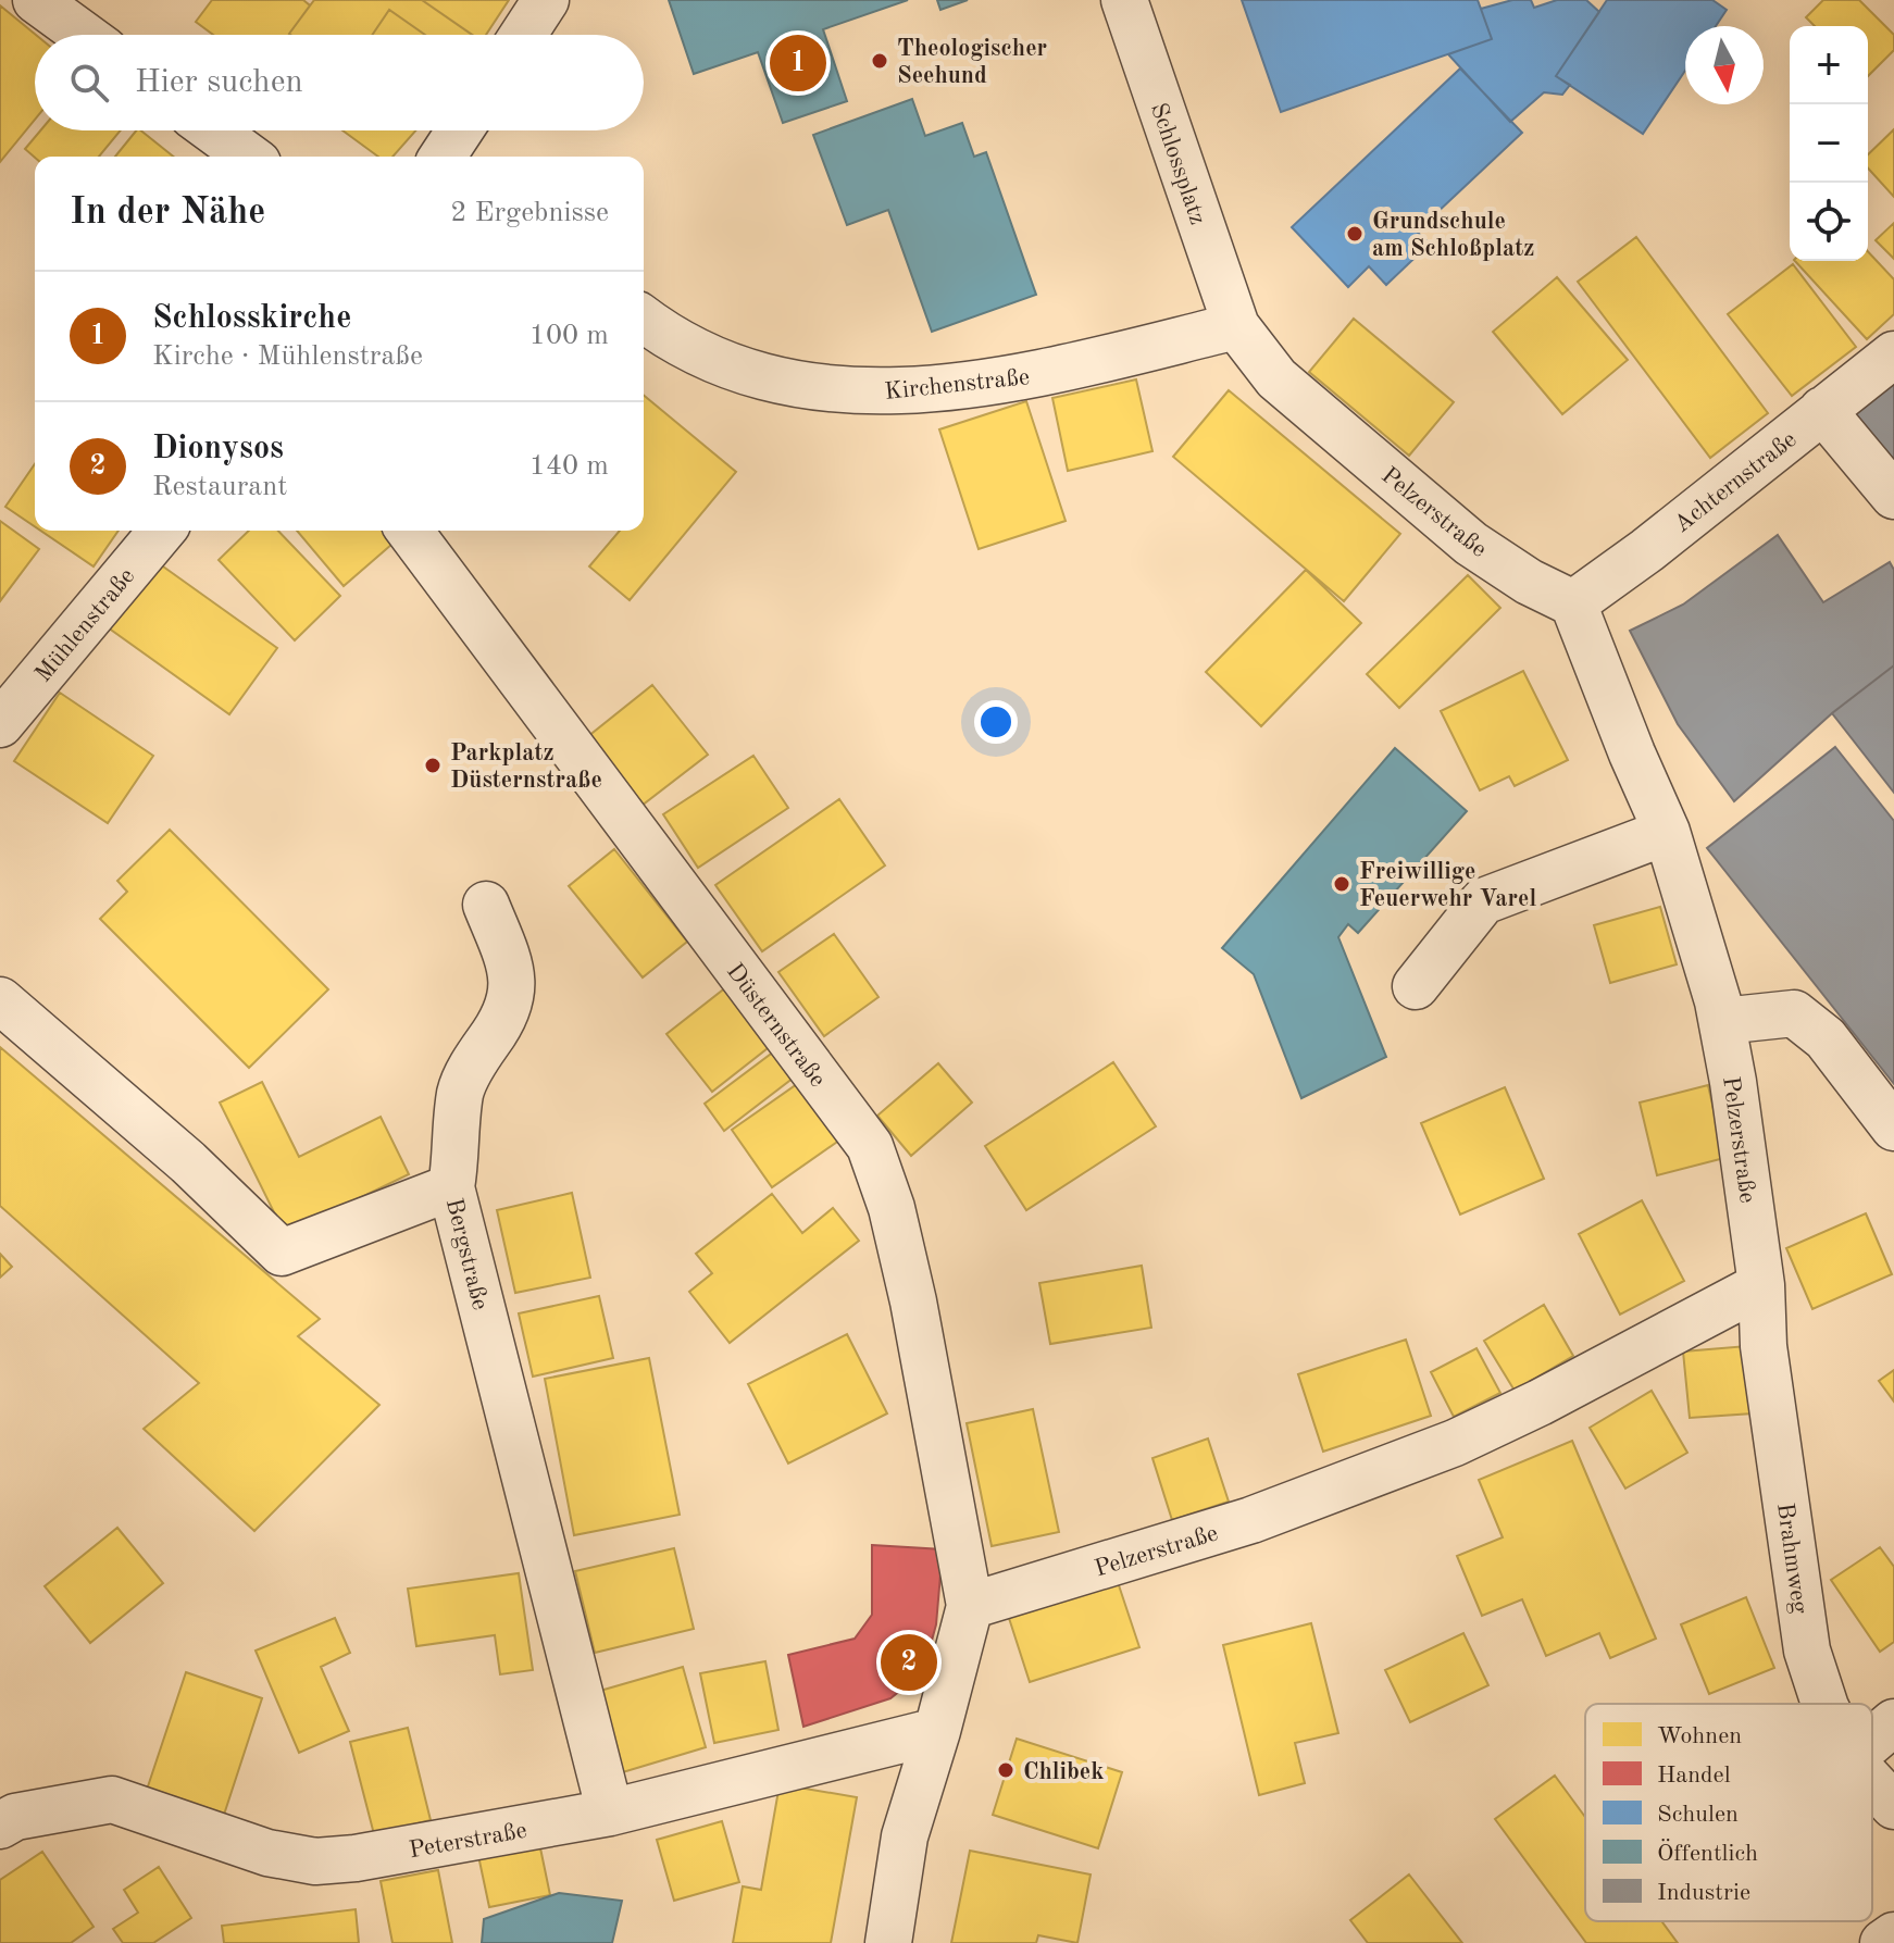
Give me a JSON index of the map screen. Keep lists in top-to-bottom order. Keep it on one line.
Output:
{"streets":{"street":["Schlossplatz","Kirchenstraße","Achternstraße","Pelzerstraße","Mühlenstraße","Düsternstraße","Bergstraße","Brahmweg","Peterstraße"]},"crossings":[["Schlossplatz","Kirchenstraße"],["Schlossplatz","Pelzerstraße"],["Kirchenstraße","Pelzerstraße"],["Achternstraße","Pelzerstraße"],["Pelzerstraße","Düsternstraße"],["Pelzerstraße","Brahmweg"],["Bergstraße","Peterstraße"]],"places":["Theologischer Seehund","Grundschule am Schloßplatz","Parkplatz Düsternstraße","Freiwillige Feuerwehr Varel","Chlibek"],"legend":["Wohnen","Handel","Schulen","Öffentlich","Industrie"],"north":"bottom","page":{"map_buttons":["+","−"],"pins":["1","2"],"search":"Hier suchen","heading":["In der Nähe","2 Ergebnisse"],"list":[{"mark":"1","name":"Schlosskirche","note":"Kirche · Mühlenstraße","value":"100 m"},{"mark":"2","name":"Dionysos","note":"Restaurant","value":"140 m"}]}}
